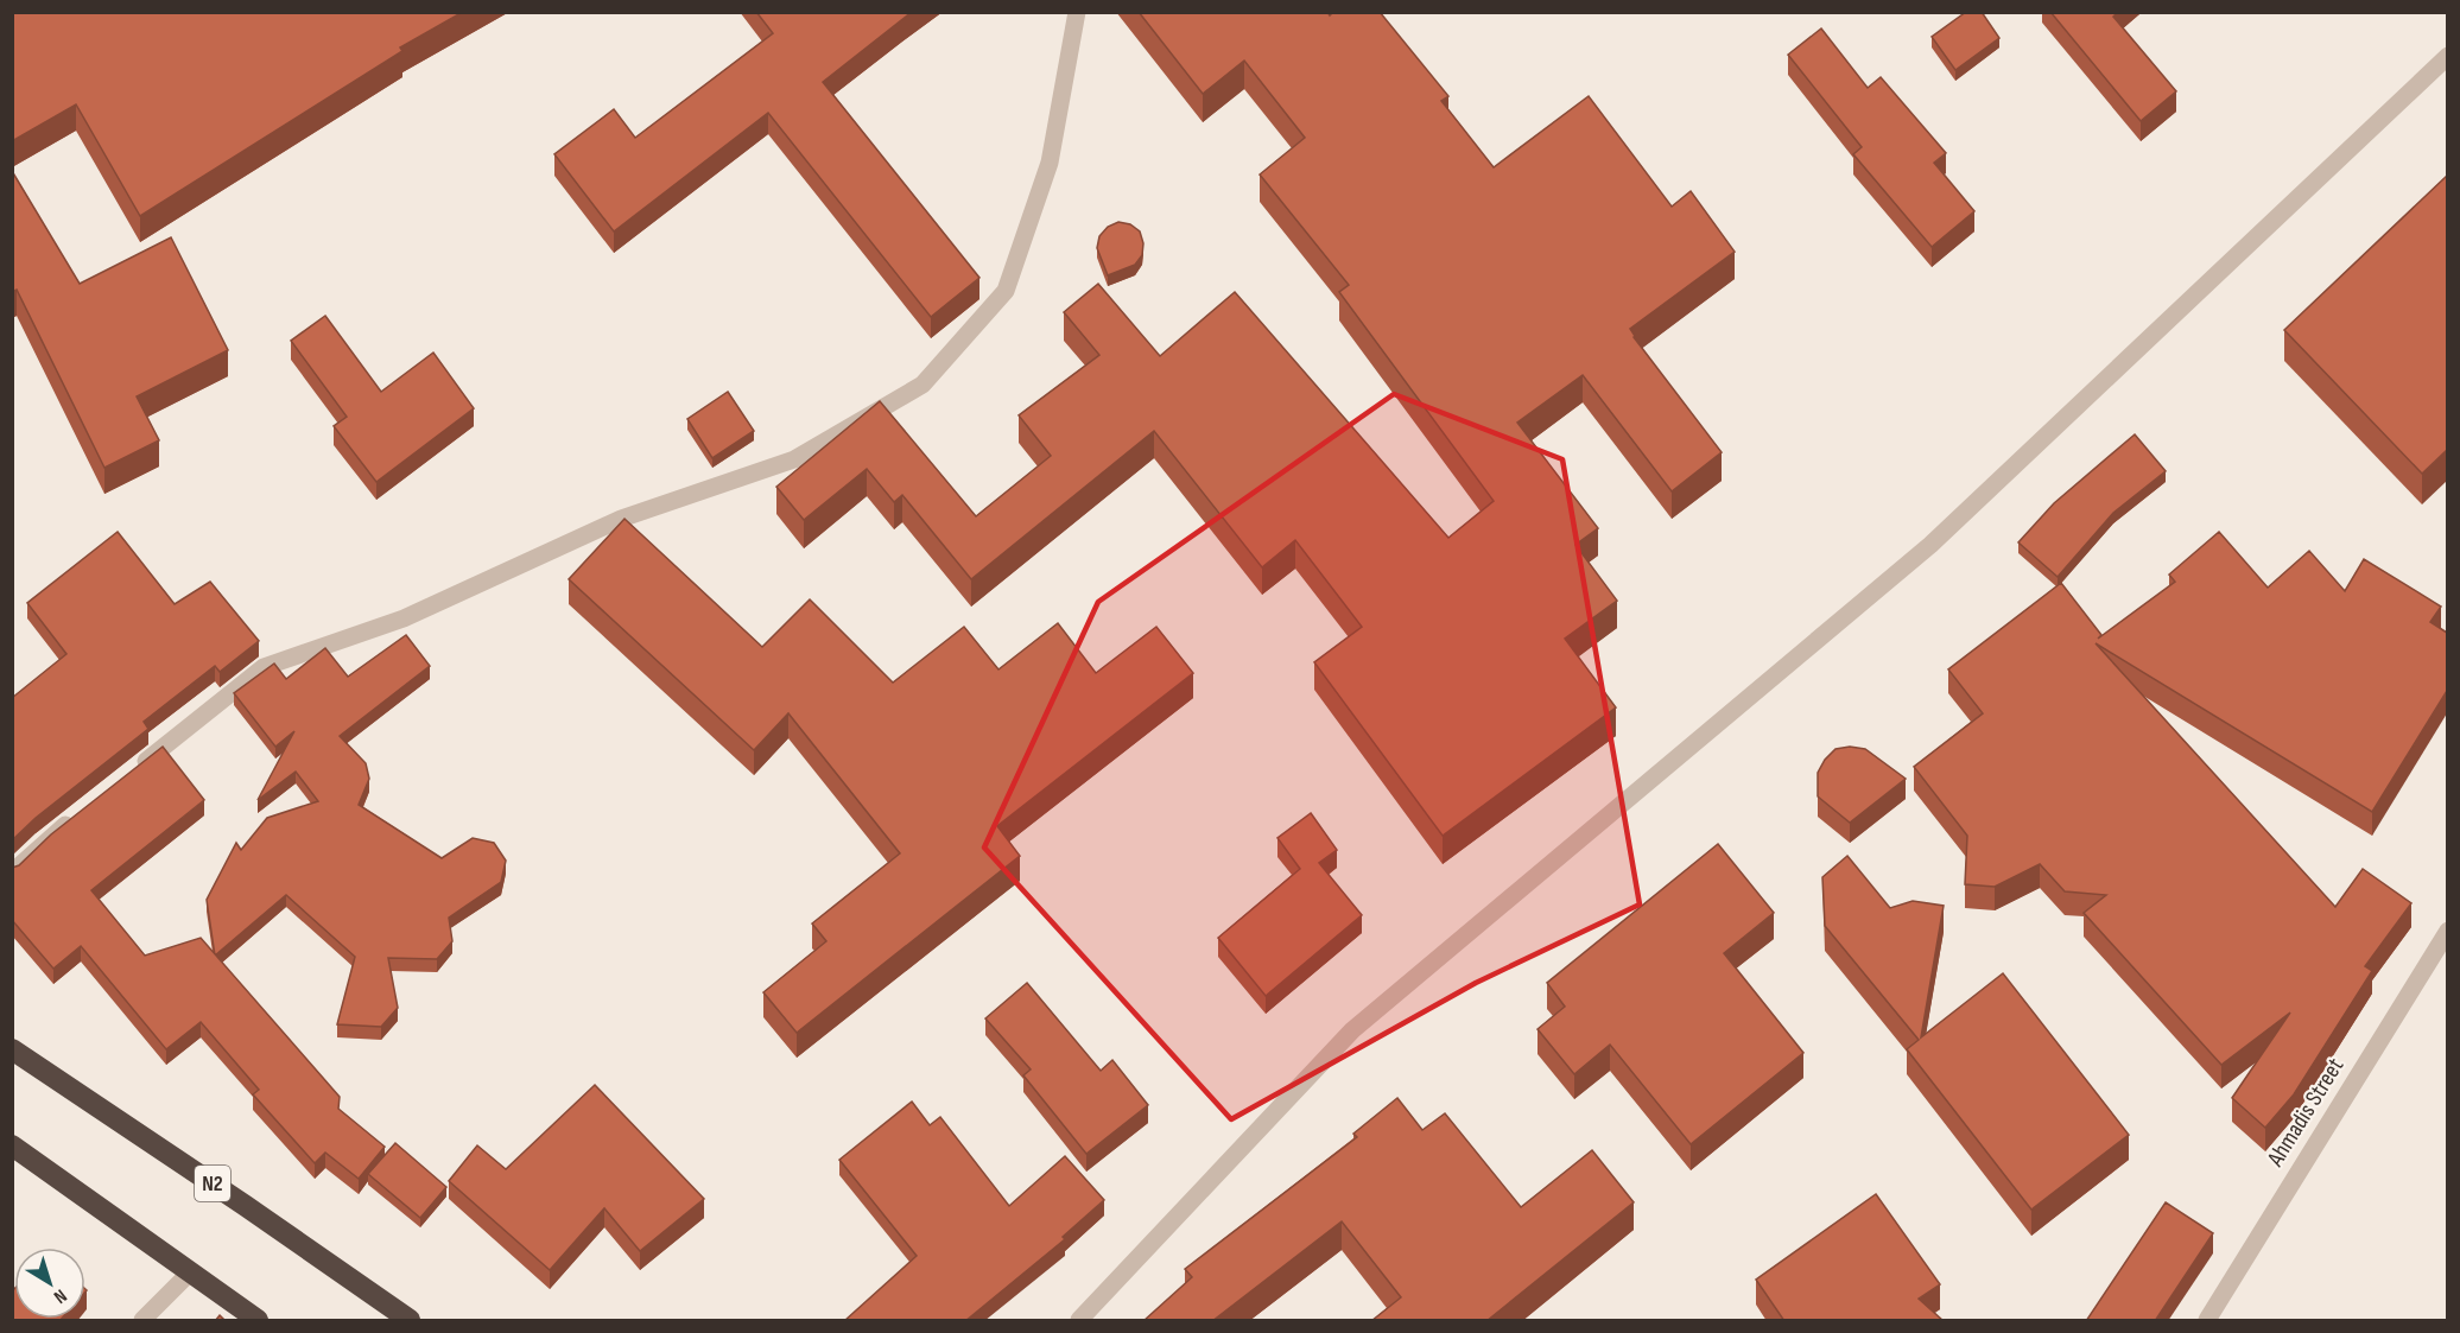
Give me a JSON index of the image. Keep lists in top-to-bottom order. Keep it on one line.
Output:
{"streets":{"highway":["N2"],"street":["Ahmadis Street"]},"north":"bottom right"}
